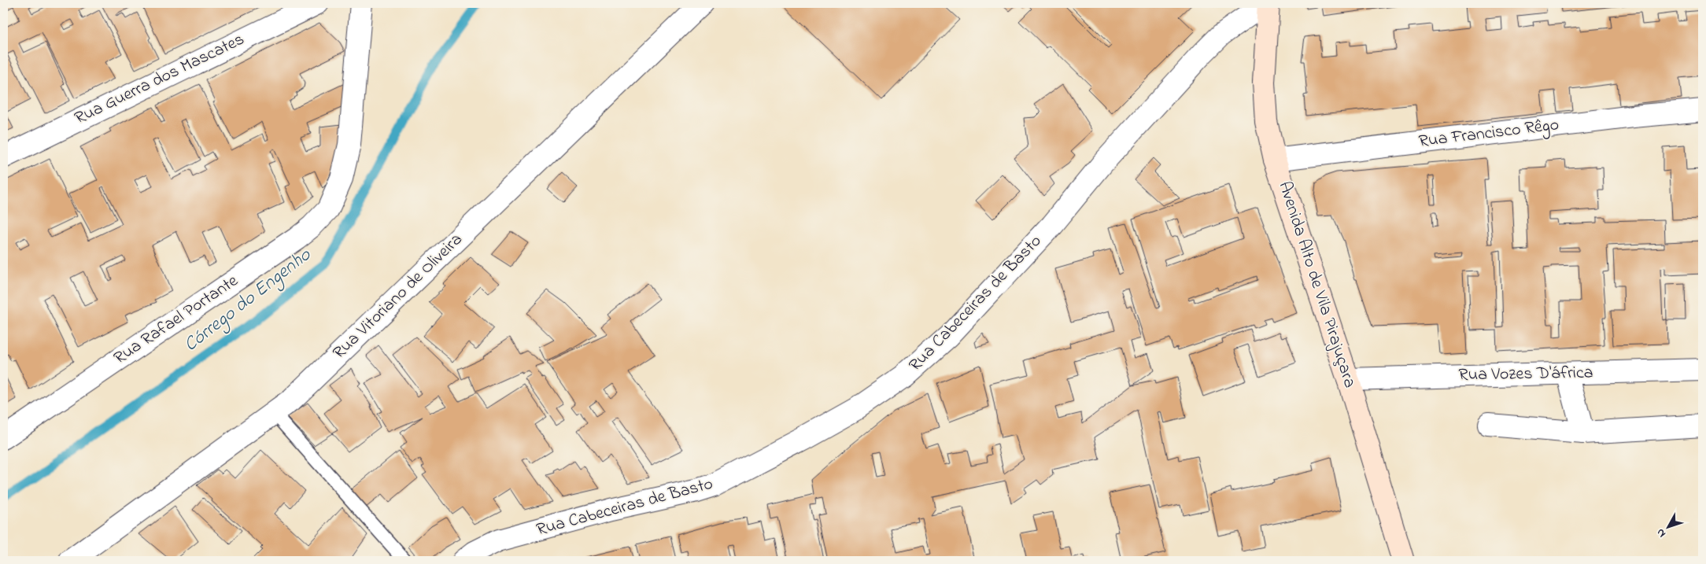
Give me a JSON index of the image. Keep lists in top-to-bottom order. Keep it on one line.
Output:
{"streets":{"main road":["Avenida Alto de Vila Pirajuçara"],"street":["Rua Guerra dos Mascates","Rua Francisco Rêgo","Rua Vitoriano de Oliveira","Rua Cabeceiras de Basto","Rua Rafael Portante","Rua Vozes D'áfrica"]},"crossings":[["Rua Francisco Rêgo","Avenida Alto de Vila Pirajuçara"],["Avenida Alto de Vila Pirajuçara","Rua Cabeceiras de Basto"],["Avenida Alto de Vila Pirajuçara","Rua Vozes D'áfrica"]],"water":["Córrego do Engenho"],"north":"bottom left"}
